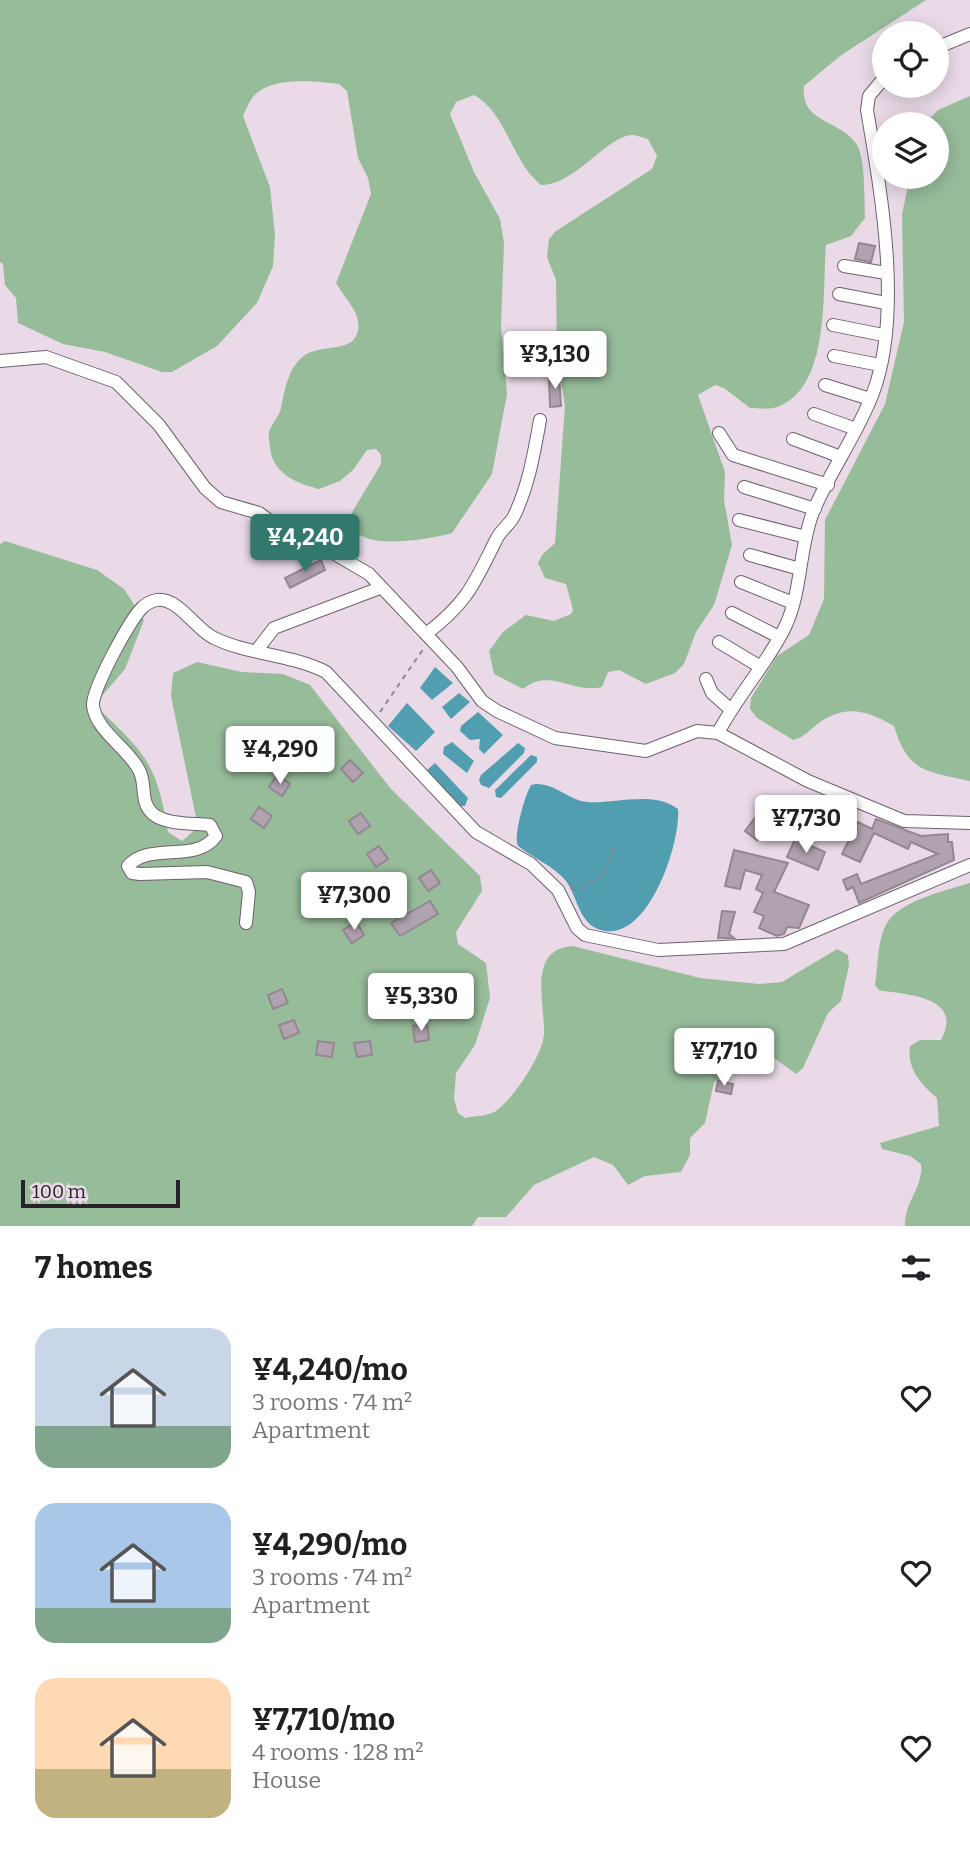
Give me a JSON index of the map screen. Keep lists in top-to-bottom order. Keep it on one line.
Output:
{"scale_bar":"100 m","page":{"price":["¥3,130","¥4,240","¥4,290","¥7,730","¥7,300","¥5,330","¥7,710"],"scale":"100 m","heading":"7 homes","list":[{"name":"¥4,240/mo","note":"3 rooms · 74 m² · Apartment"},{"name":"¥4,290/mo","note":"3 rooms · 74 m² · Apartment"},{"name":"¥7,710/mo","note":"4 rooms · 128 m² · House"}]}}
